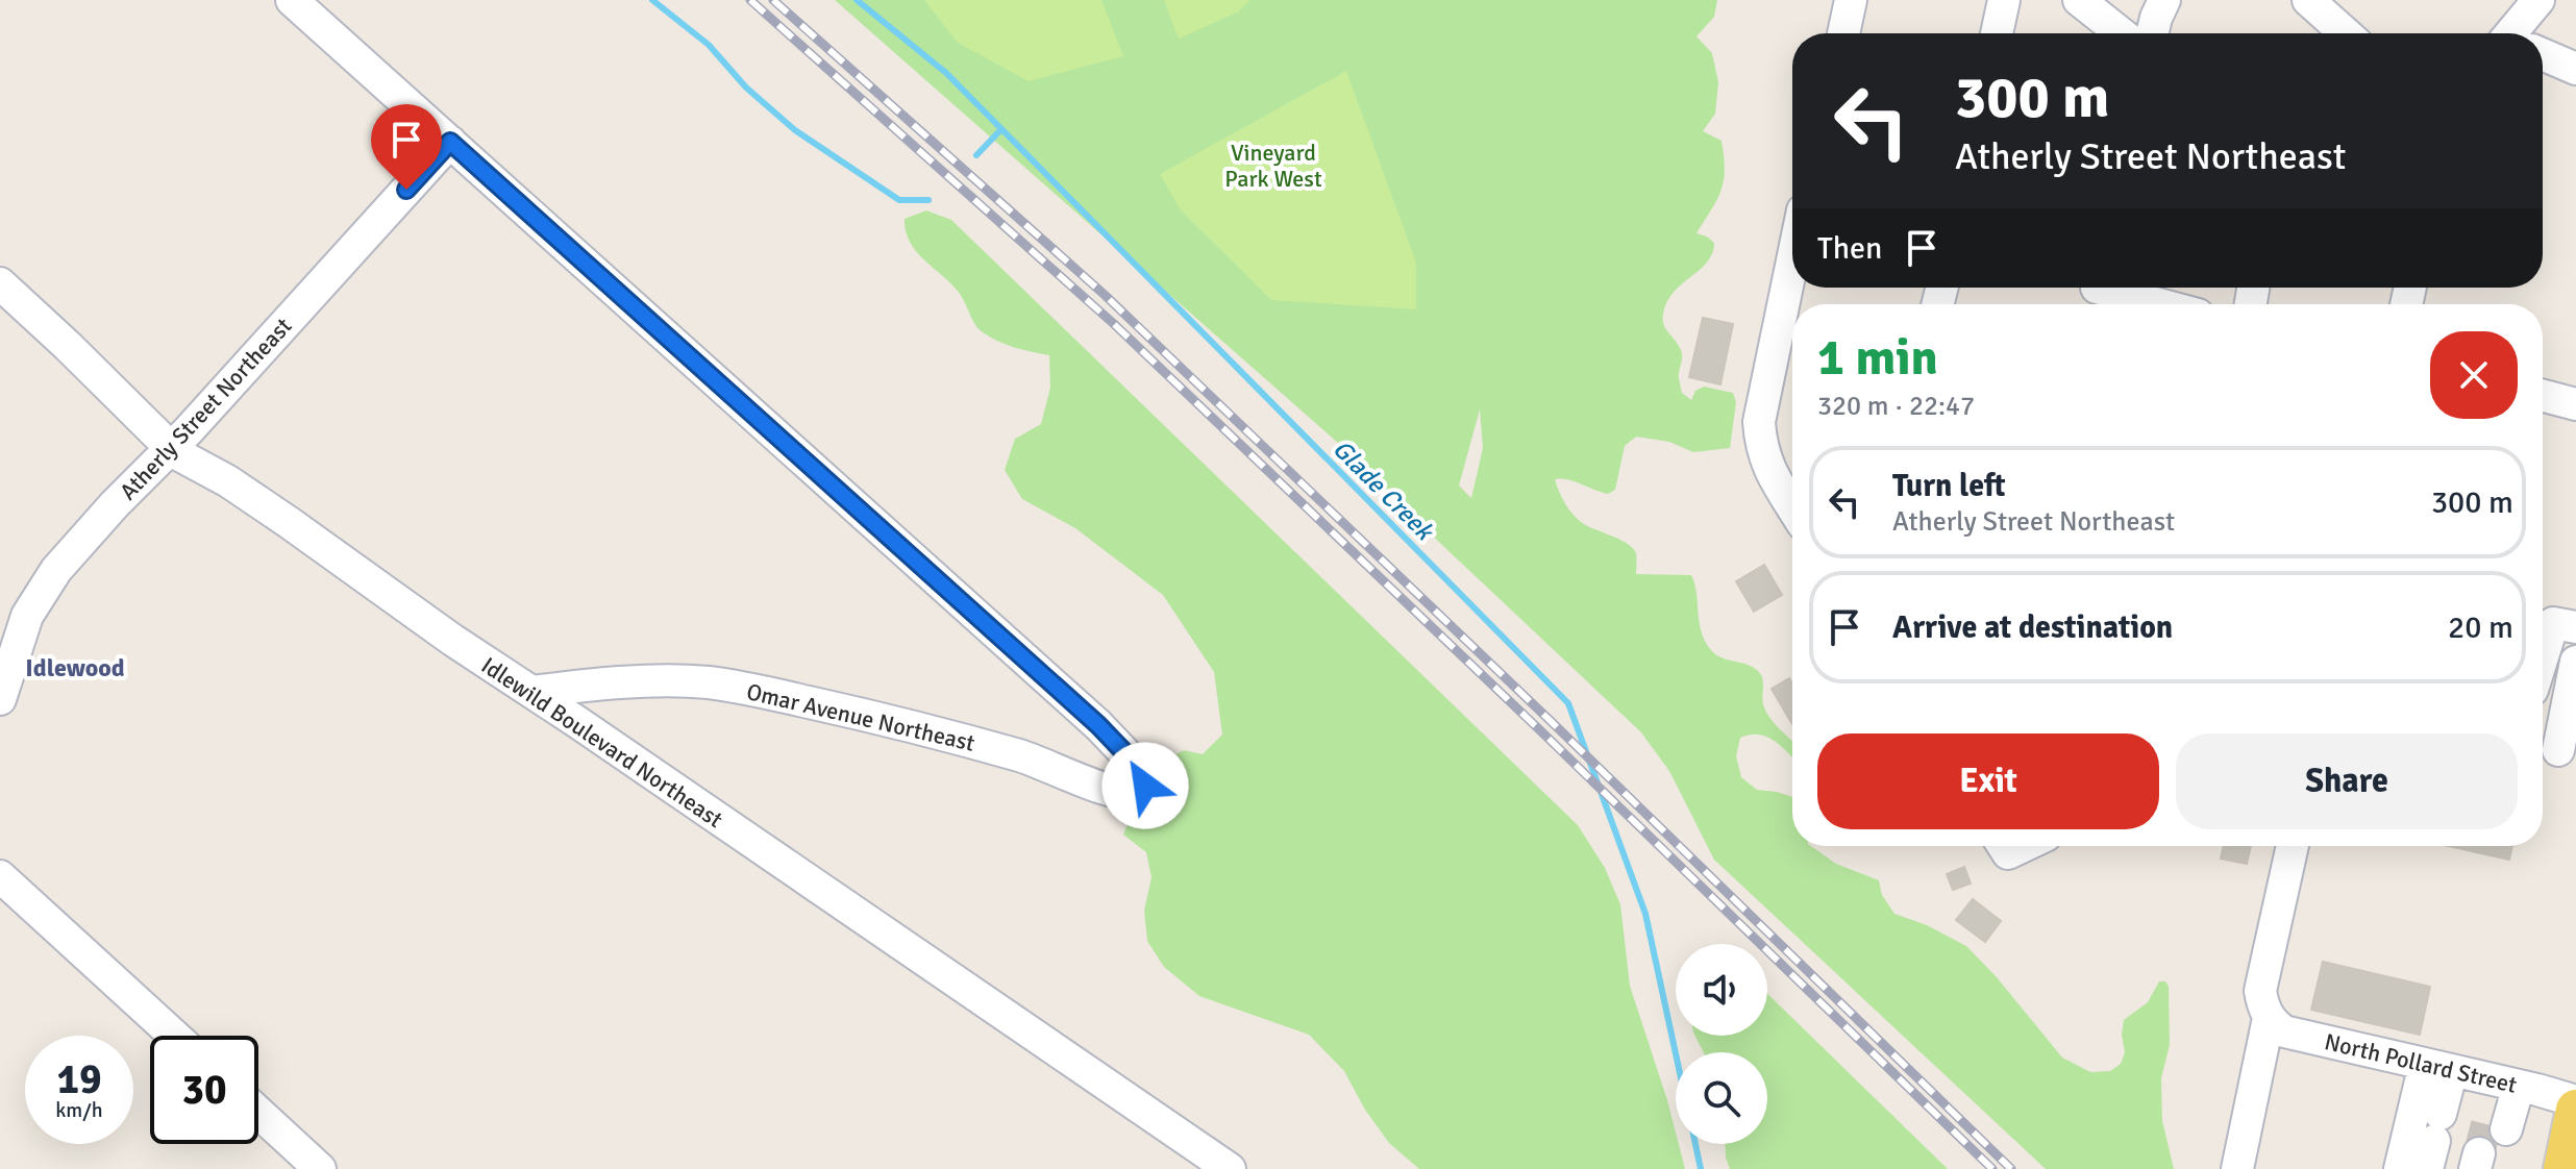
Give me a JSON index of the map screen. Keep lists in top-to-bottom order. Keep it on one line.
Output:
{"streets":{"street":["Atherly Street Northeast","Omar Avenue Northeast","Idlewild Boulevard Northeast","North Pollard Street"]},"crossings":[["Atherly Street Northeast","Omar Avenue Northeast"],["Atherly Street Northeast","Idlewild Boulevard Northeast"],["Omar Avenue Northeast","Idlewild Boulevard Northeast"]],"districts":["Idlewood"],"water":["Glade Creek"],"parks":["Vineyard Park West"],"page":{"turn":["300 m","Atherly Street Northeast"],"then":"Then","heading":["1 min","320 m · 22:47"],"list":[{"name":"Turn left","note":"Atherly Street Northeast","value":"300 m"},{"name":"Arrive at destination","value":"20 m"}],"buttons":["Exit","Share"],"speed":"19 km/h","limit":"30"}}
